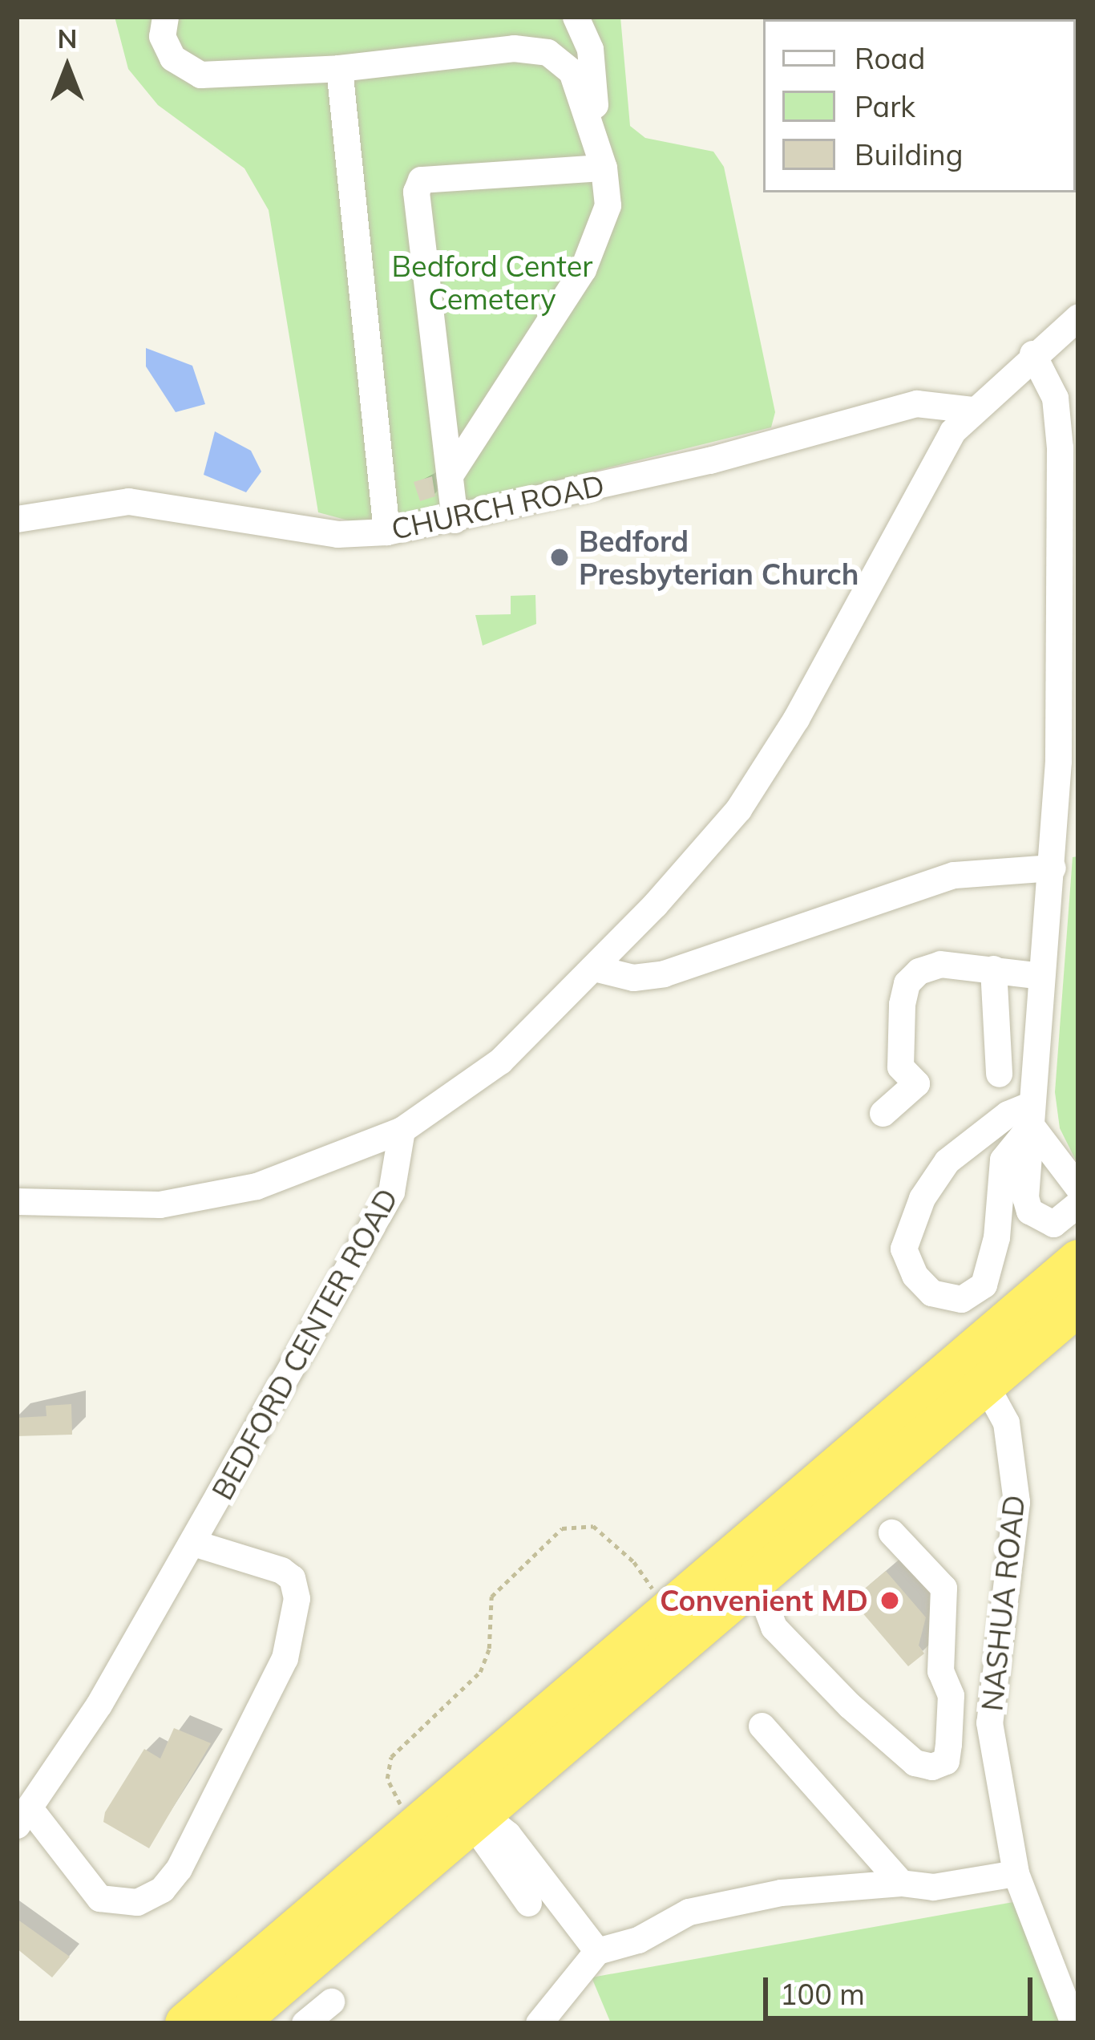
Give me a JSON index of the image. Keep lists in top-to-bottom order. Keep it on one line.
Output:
{"streets":{"street":["CHURCH ROAD","BEDFORD CENTER ROAD","NASHUA ROAD"]},"parks":["Bedford Center Cemetery"],"places":["Bedford Presbyterian Church","Convenient MD"],"legend":["Road","Park","Building"],"scale_bar":"100 m","north":"top"}
